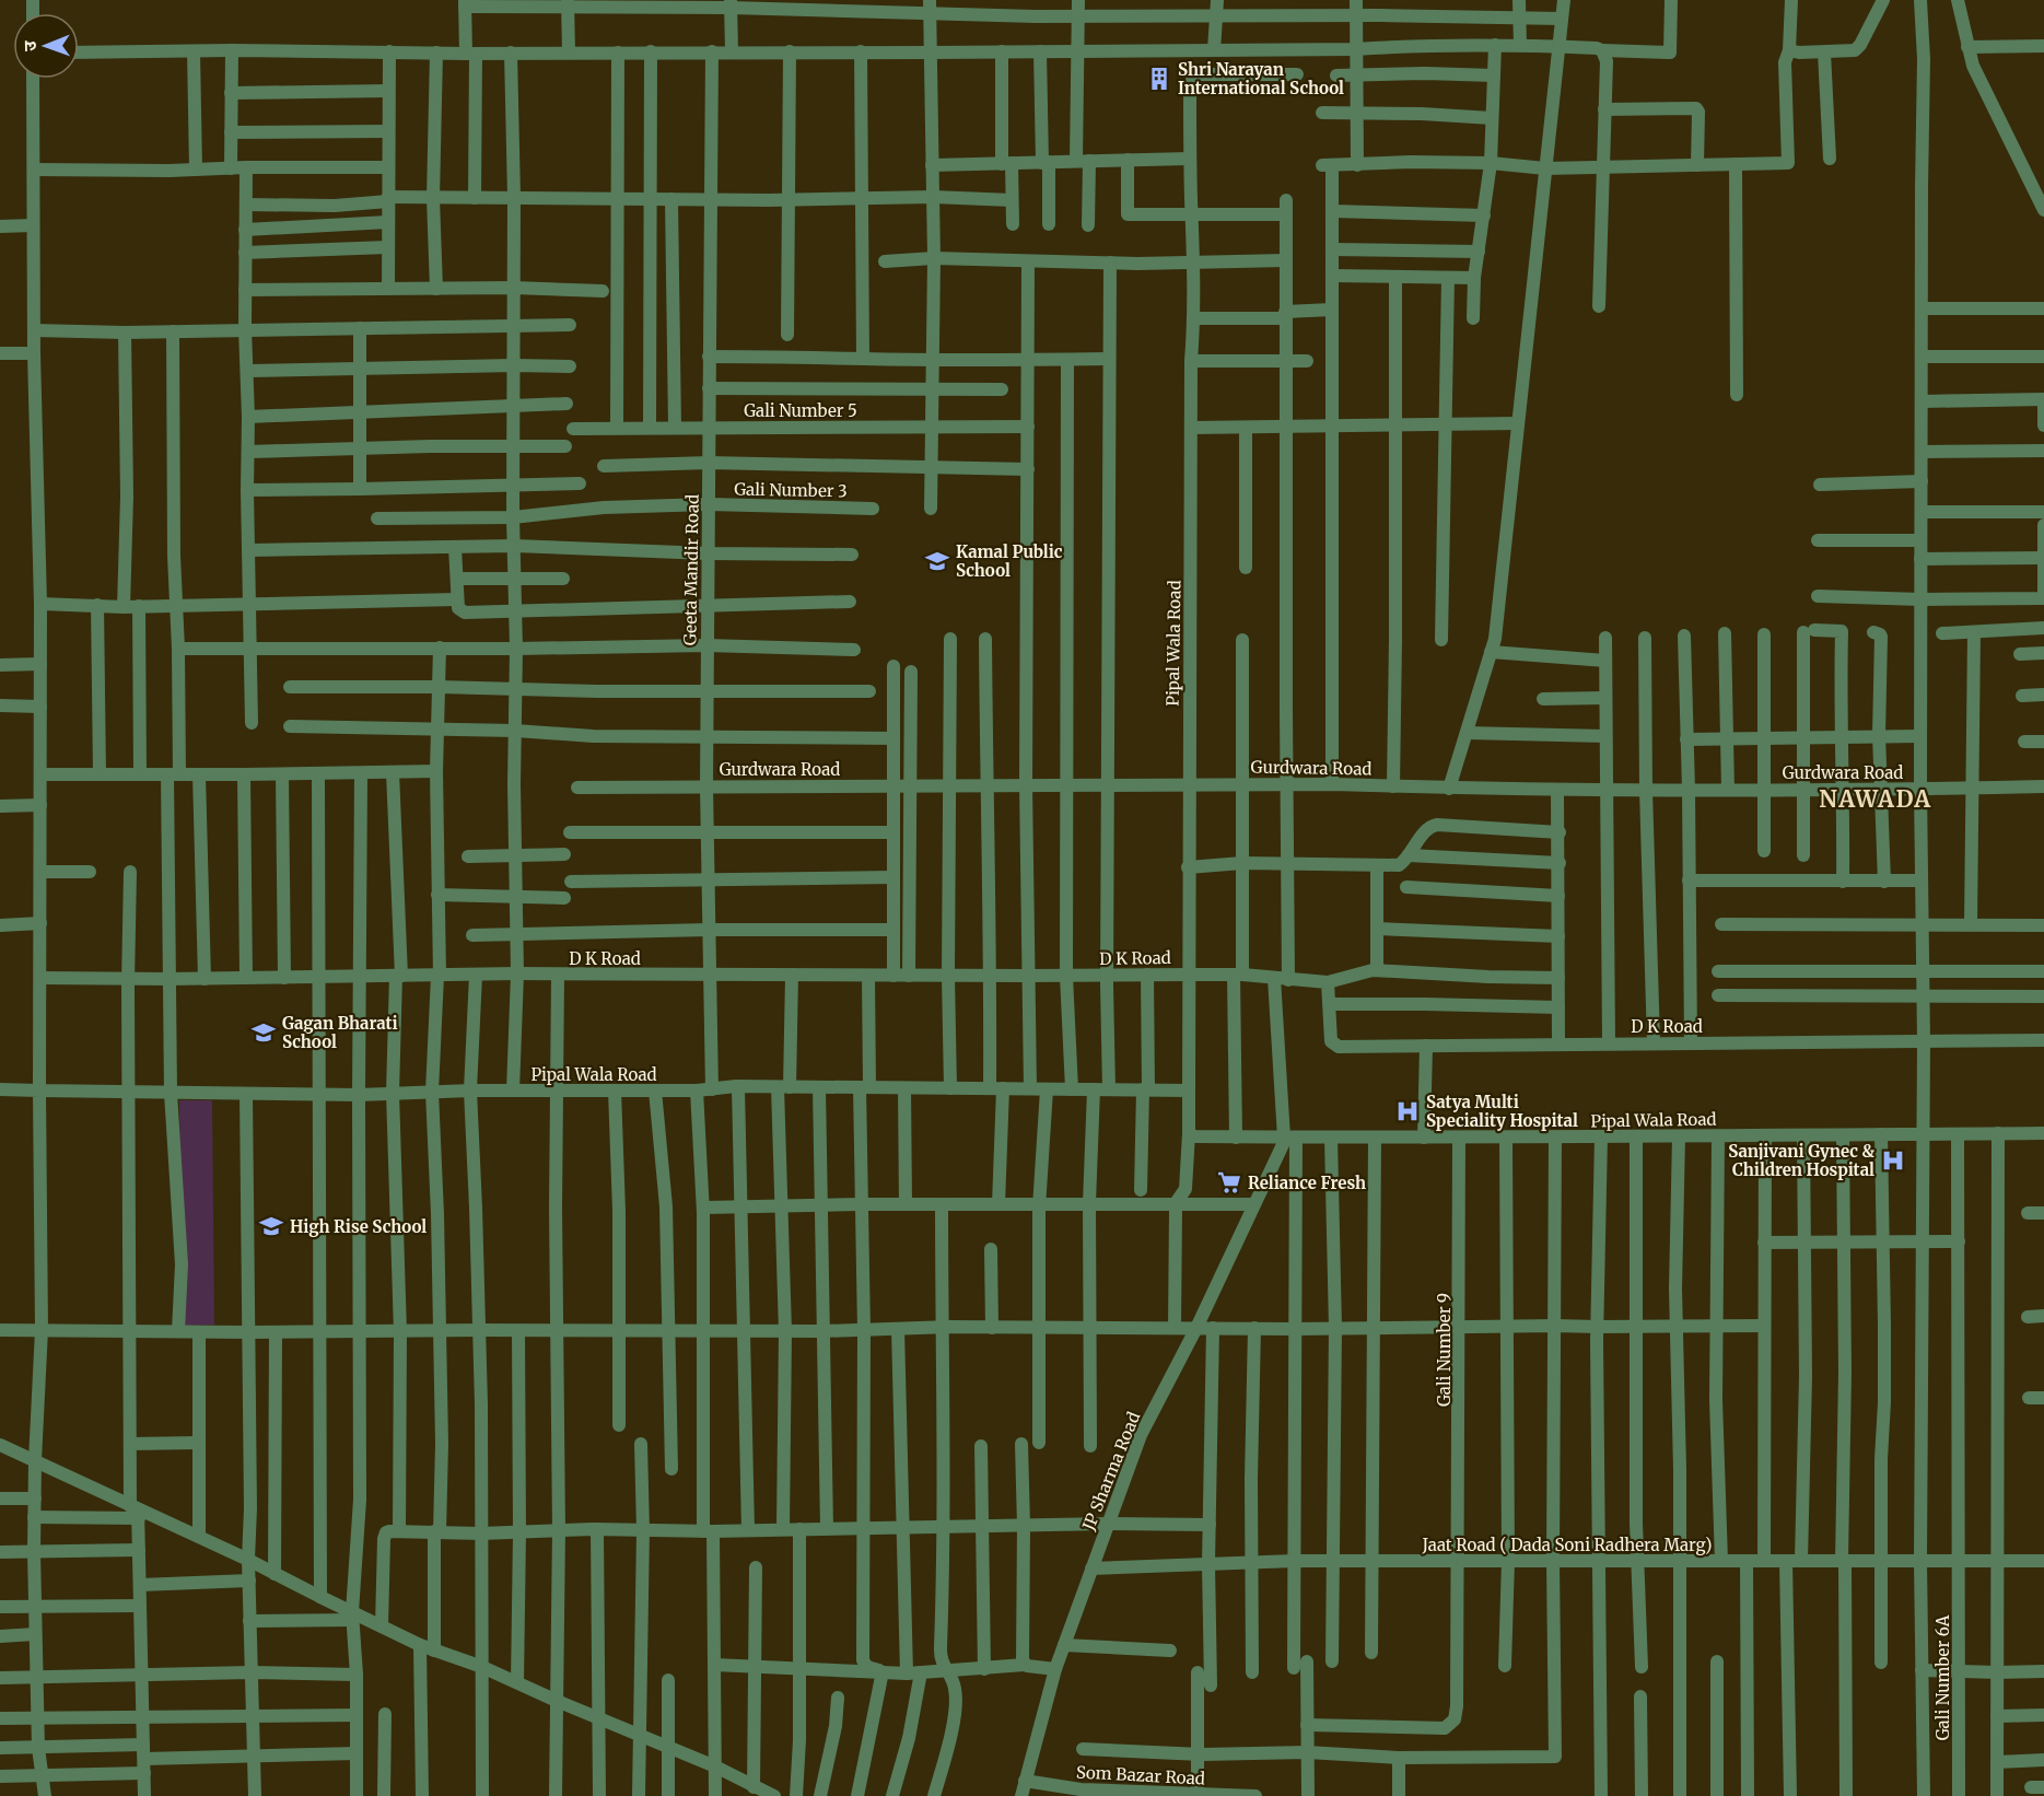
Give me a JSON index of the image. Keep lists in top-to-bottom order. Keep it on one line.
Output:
{"streets":{"street":["Gali Number 5","Gali Number 3","Geeta Mandir Road","Pipal Wala Road","Gurdwara Road","D K Road","Gali Number 9","JP Sharma Road","Jaat Road ( Dada Soni Radhera Marg)","Gali Number 6A","Som Bazar Road"]},"crossings":[["Gali Number 5","Geeta Mandir Road"],["Gali Number 3","Geeta Mandir Road"],["Geeta Mandir Road","Pipal Wala Road"],["Geeta Mandir Road","Gurdwara Road"],["Geeta Mandir Road","D K Road"],["Pipal Wala Road","Gurdwara Road"],["Pipal Wala Road","D K Road"],["Pipal Wala Road","Gali Number 9"],["Pipal Wala Road","JP Sharma Road"],["Pipal Wala Road","Gali Number 6A"],["Gali Number 9","Jaat Road ( Dada Soni Radhera Marg)"],["JP Sharma Road","Jaat Road ( Dada Soni Radhera Marg)"],["JP Sharma Road","Som Bazar Road"],["Jaat Road ( Dada Soni Radhera Marg)","Gali Number 6A"]],"districts":["NAWADA"],"places":{"building":["Shri Narayan International School"],"school or university":["Kamal Public School","Gagan Bharati School","High Rise School"],"hospital":["Satya Multi Speciality Hospital","Sanjivani Gynec & Children Hospital"],"supermarket":["Reliance Fresh"]},"north":"left"}
